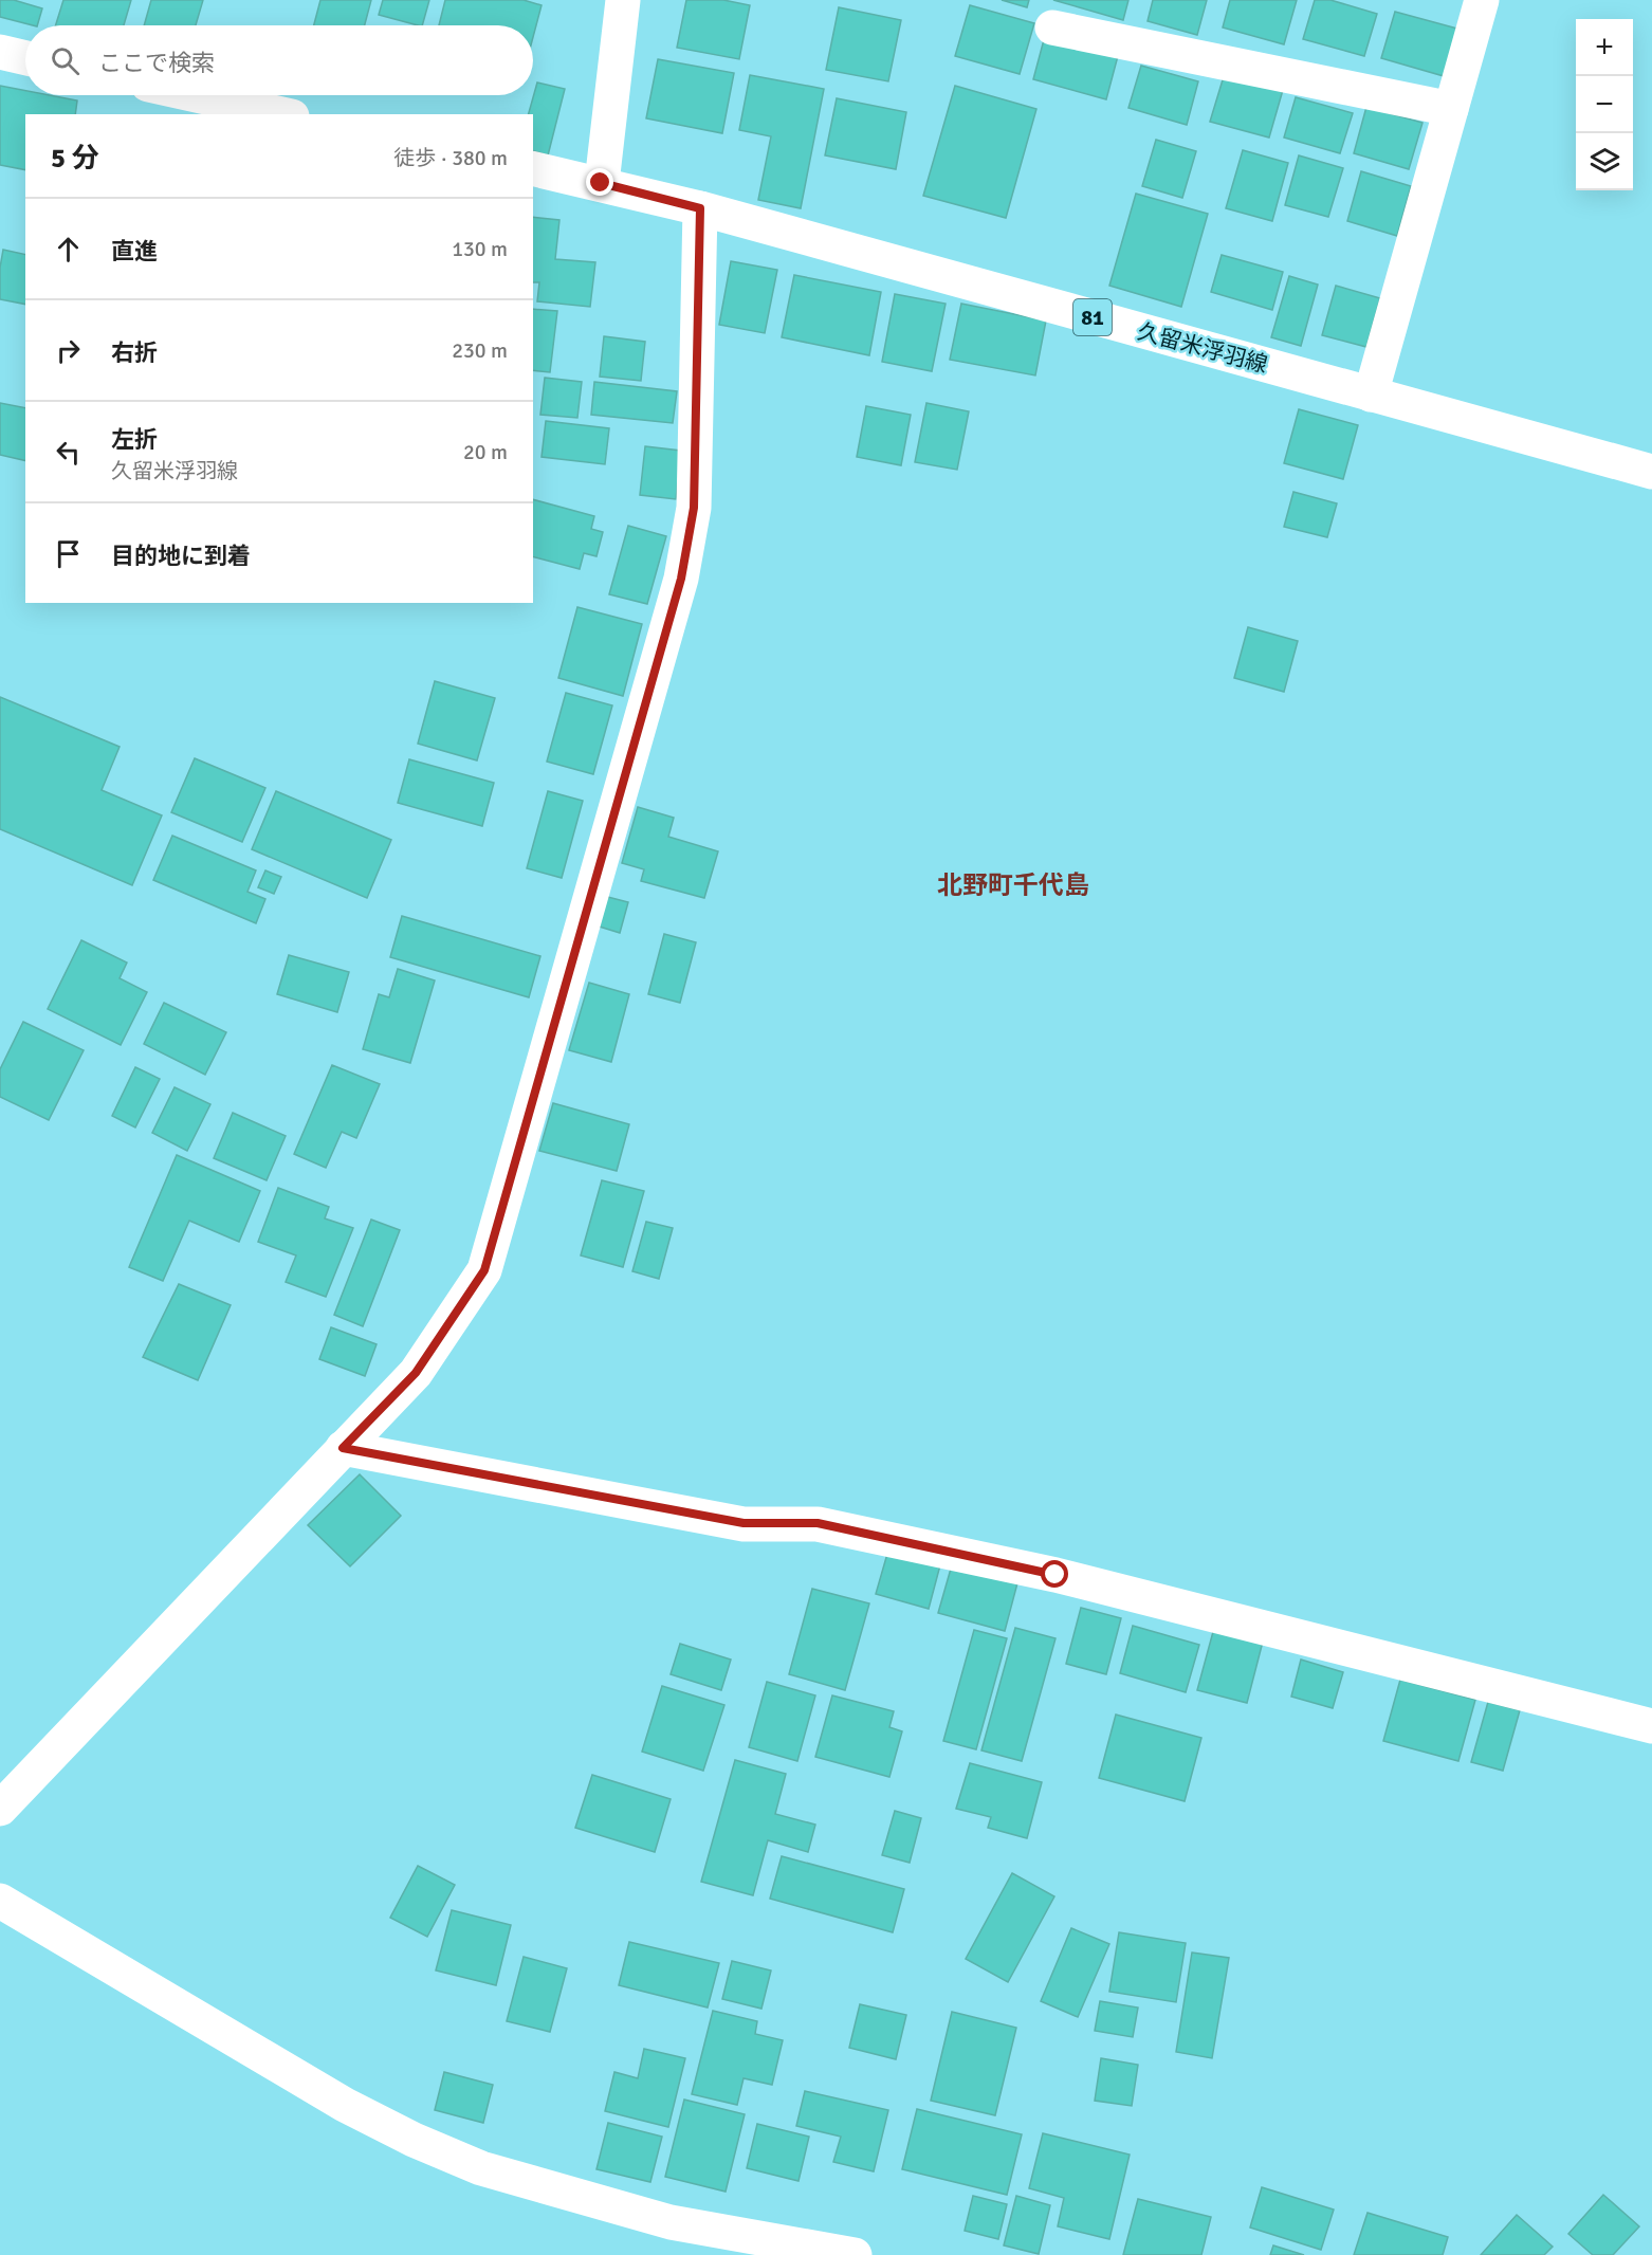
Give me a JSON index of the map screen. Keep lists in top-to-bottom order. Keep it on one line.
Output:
{"streets":{"street":["81","久留米浮羽線"]},"districts":["北野町千代島"],"page":{"map_buttons":["+","−"],"search":"ここで検索","heading":["5 分","徒歩 · 380 m"],"list":[["直進","130 m"],["右折","230 m"],["左折","久留米浮羽線","20 m"],"目的地に到着"]}}
